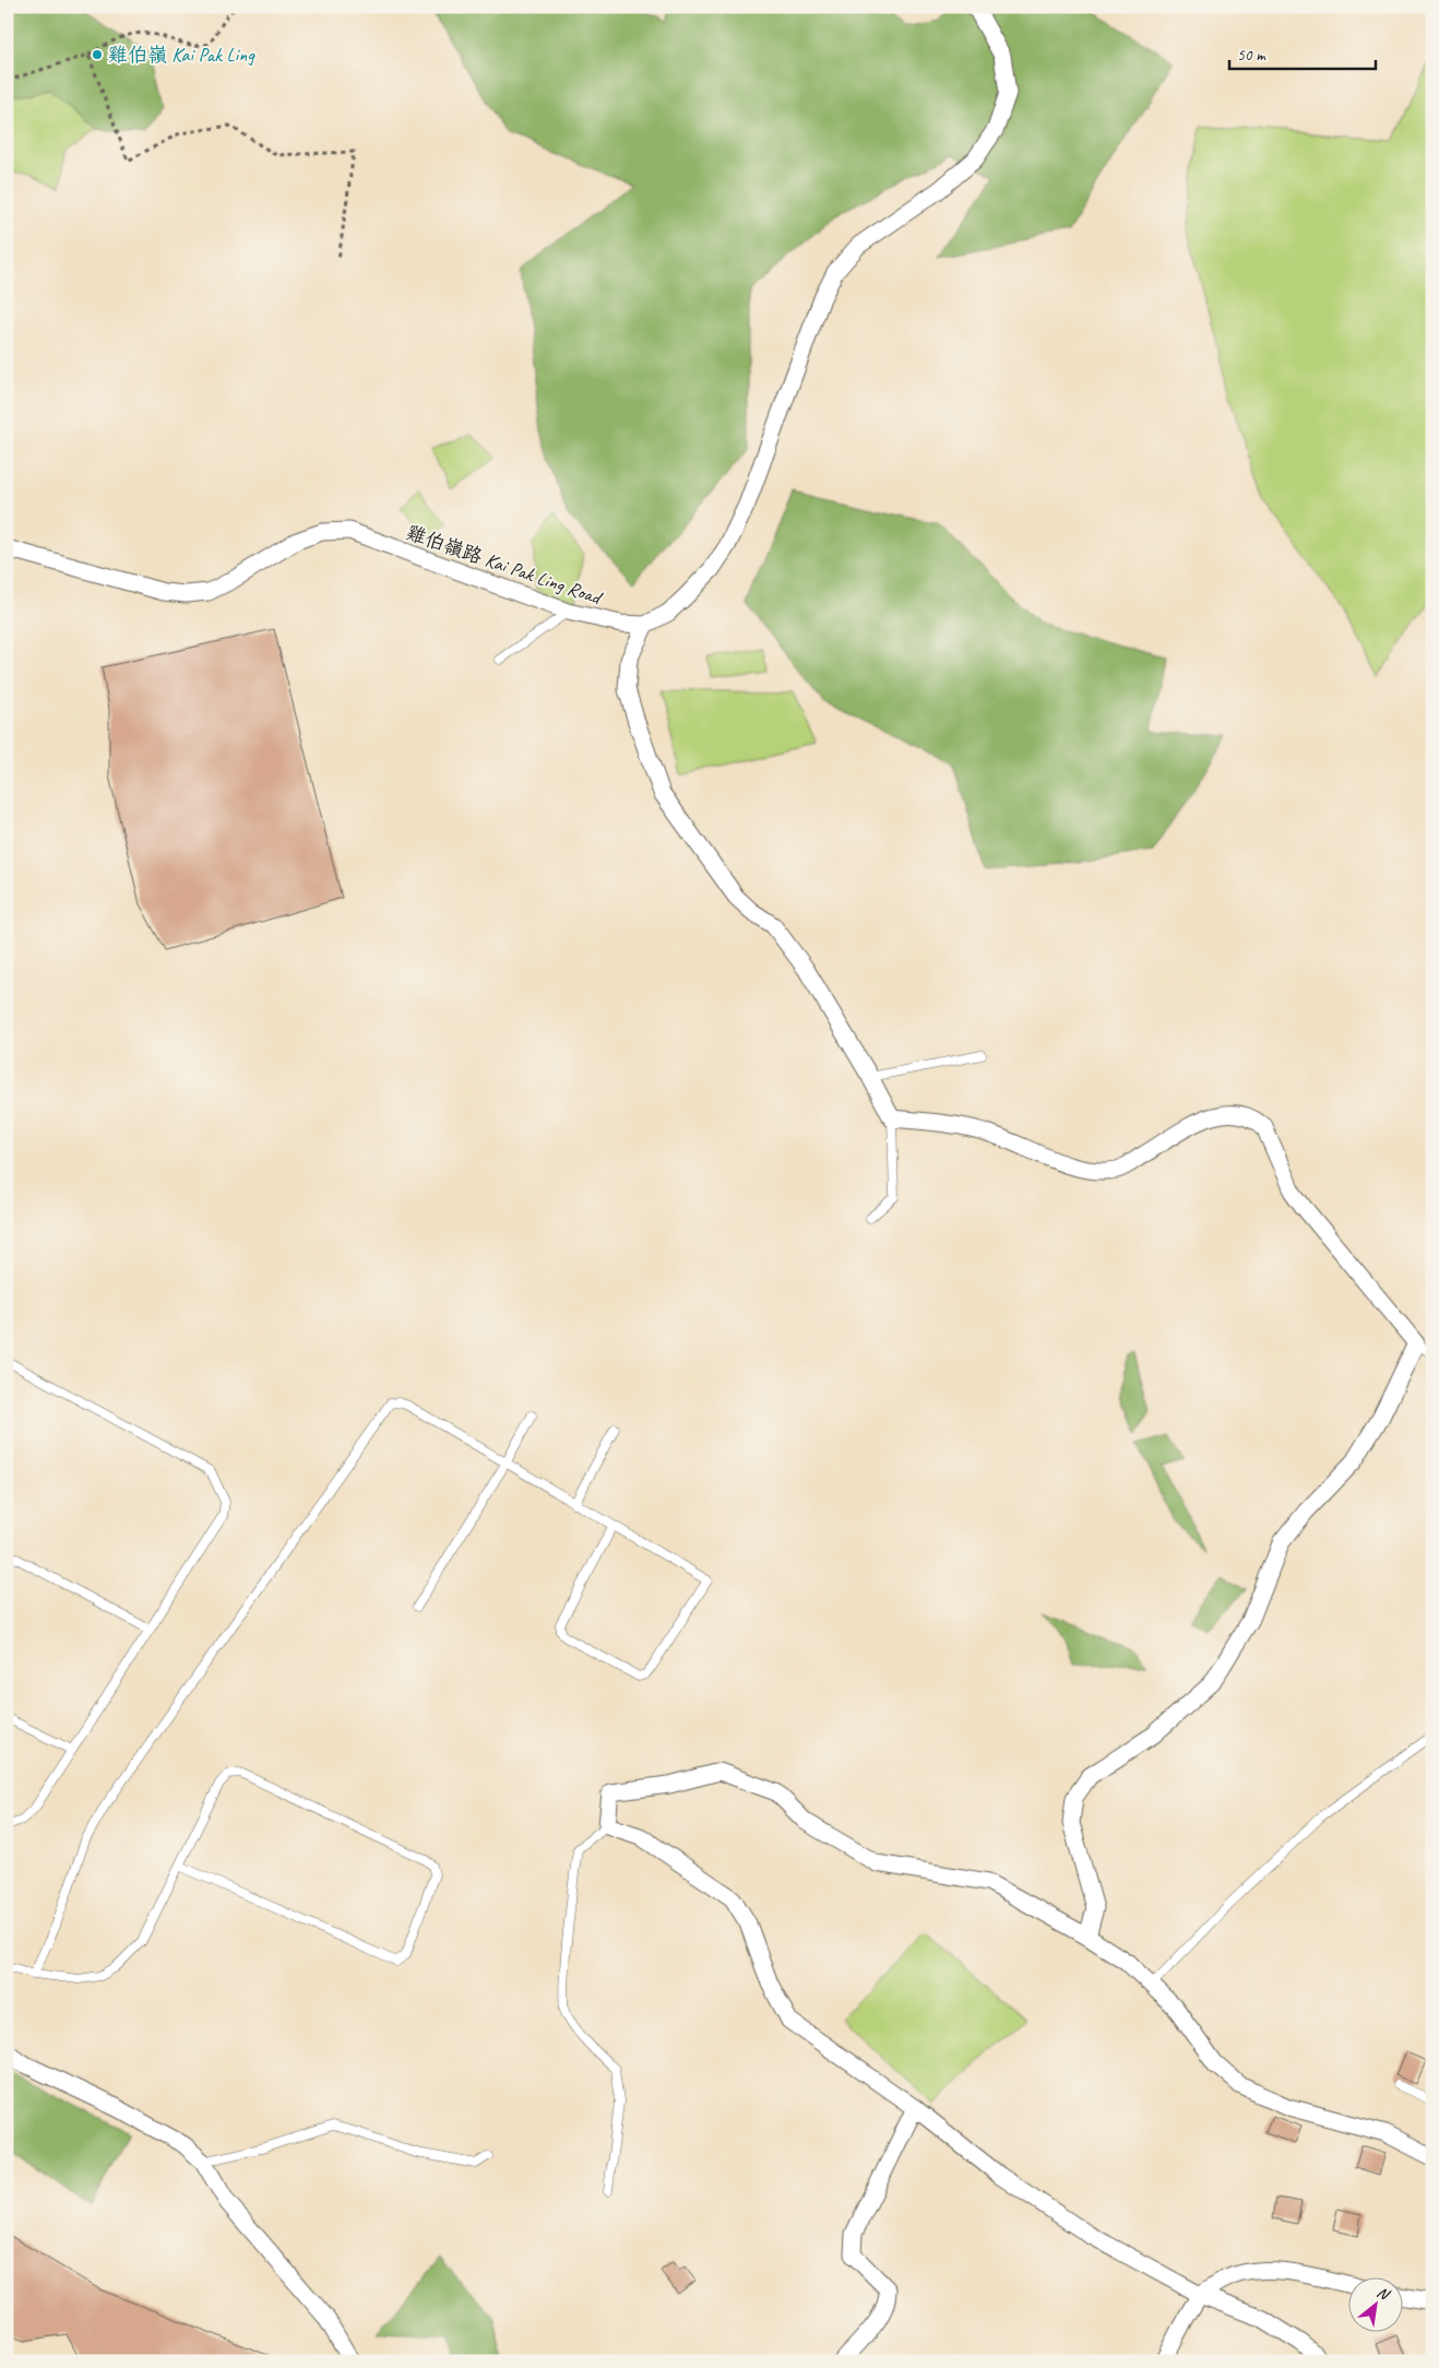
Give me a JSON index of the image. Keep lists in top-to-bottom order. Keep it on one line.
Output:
{"streets":{"street":["雞伯嶺路 Kai Pak Ling Road"]},"places":["雞伯嶺 Kai Pak Ling"],"scale_bar":"50 m","north":"top right"}
